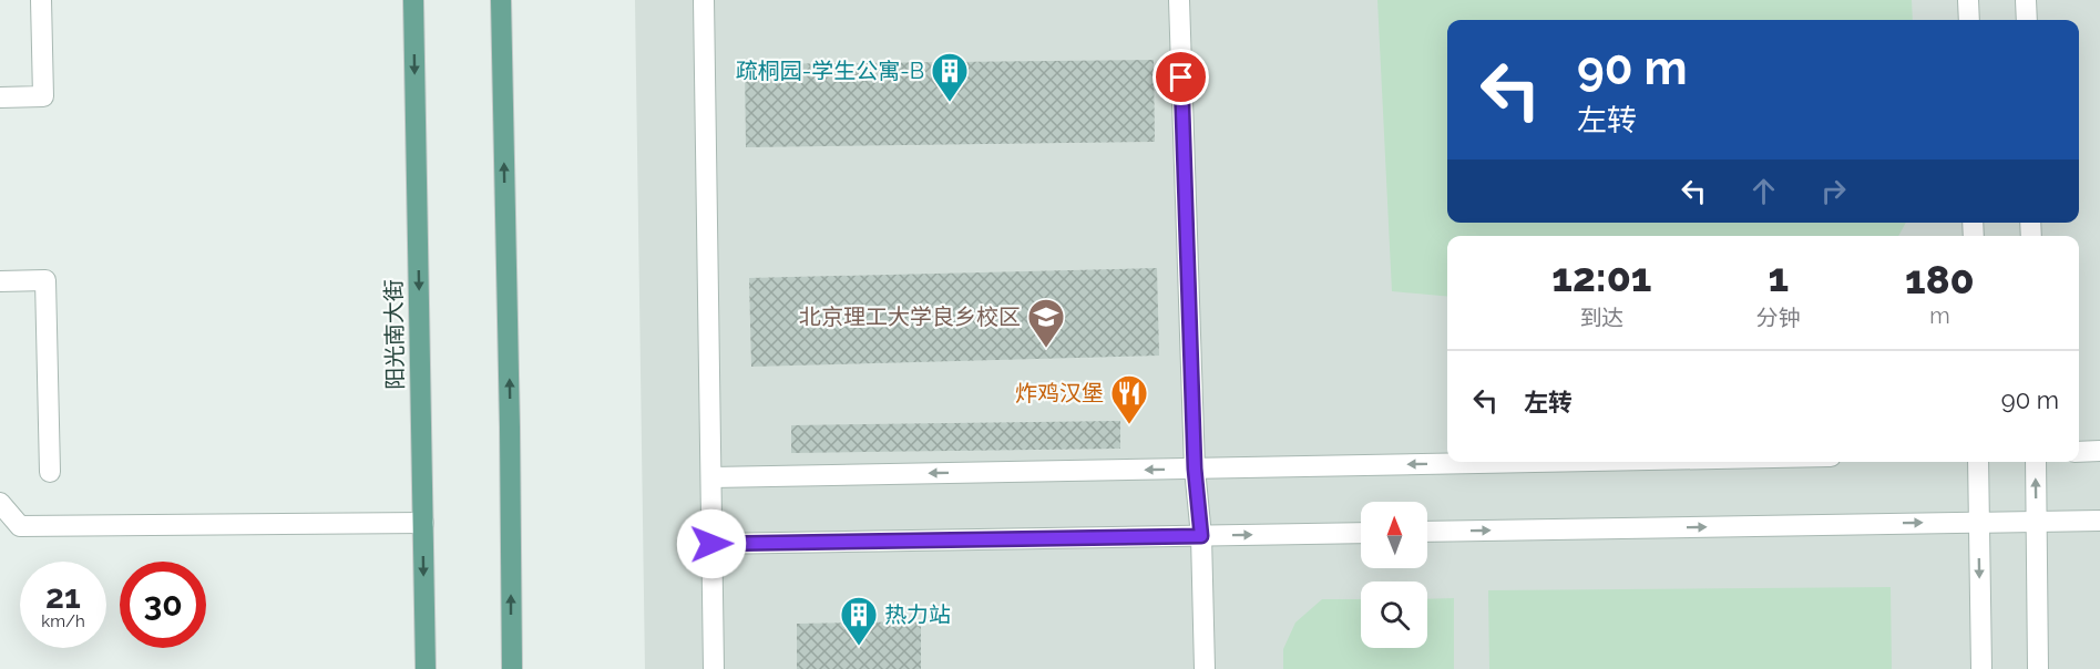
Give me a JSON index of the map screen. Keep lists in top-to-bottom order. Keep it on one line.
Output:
{"streets":{"main road":["阳光南大街"]},"places":{"building":["疏桐园-学生公寓-B","热力站"],"school or university":["北京理工大学良乡校区"],"restaurant":["炸鸡汉堡"]},"north":"top","page":{"turn":["90 m","左转"],"eta":["12:01","到达","1","分钟","180","m"],"list":[{"name":"左转","value":"90 m"}],"speed":"21 km/h","limit":"30"}}
